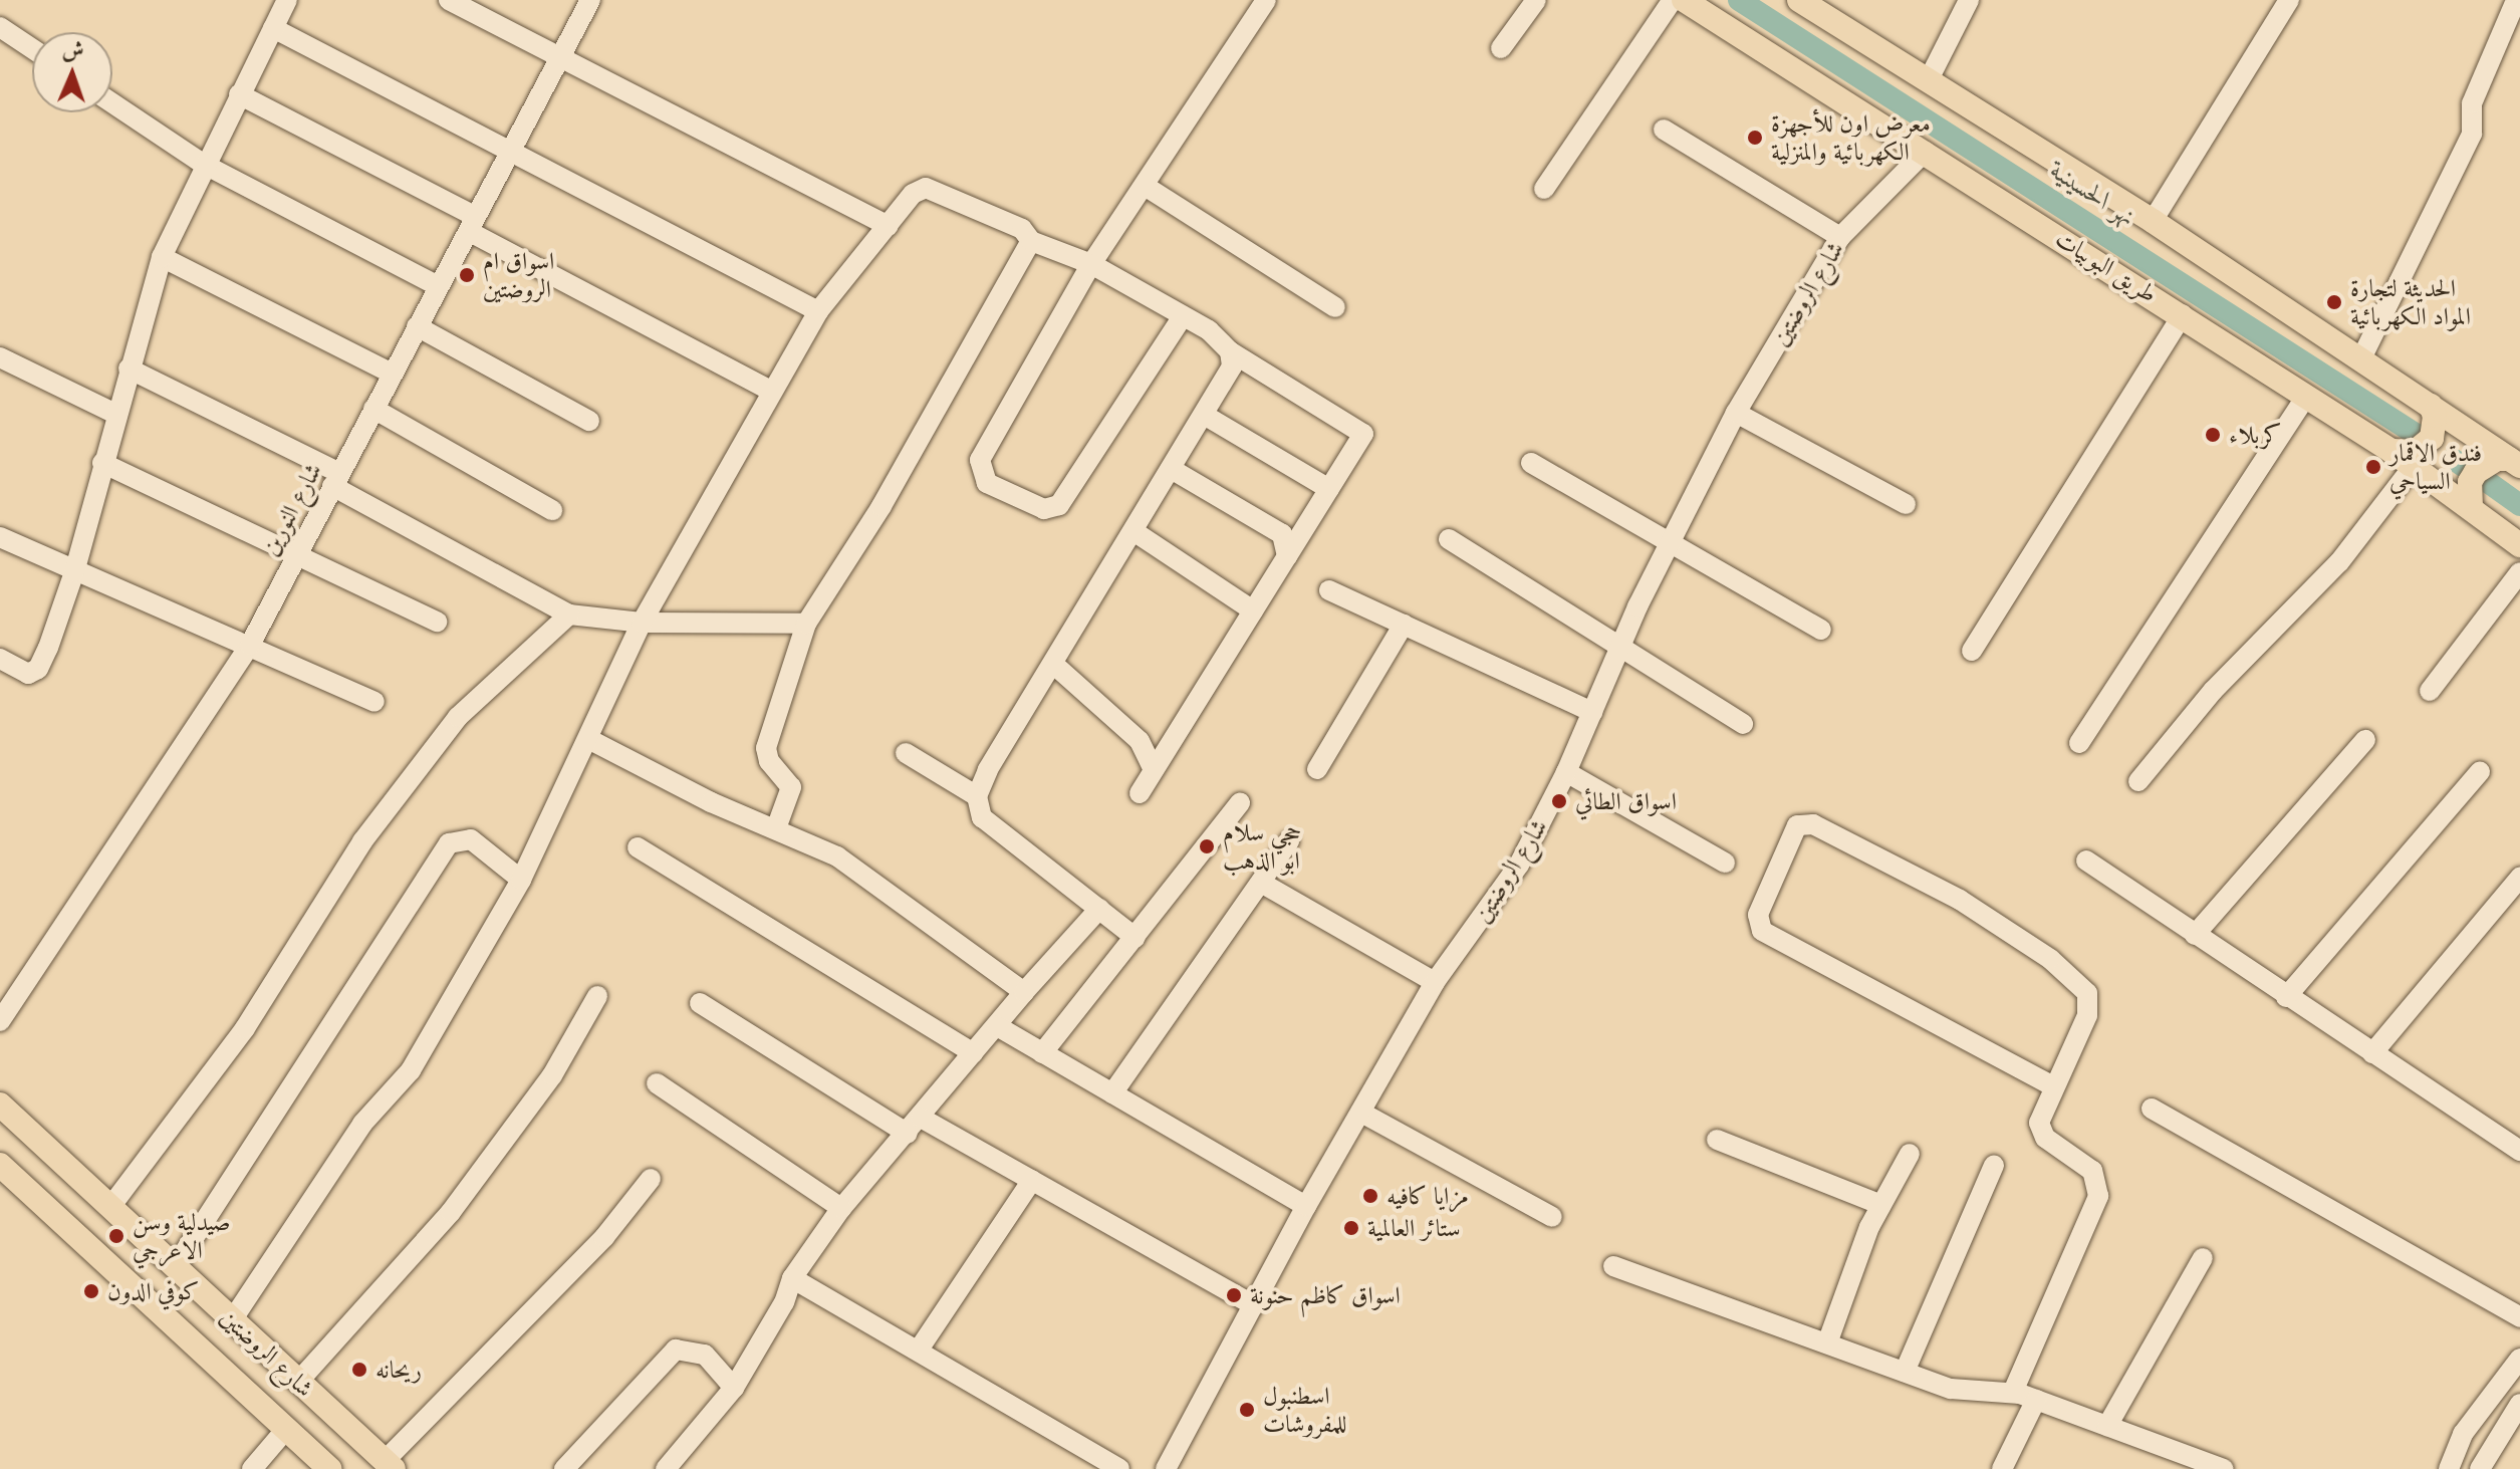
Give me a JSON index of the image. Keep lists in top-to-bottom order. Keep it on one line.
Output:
{"streets":{"main road":["طريق البوبيات","شارع الروضتين"],"street":["شارع النورين"]},"crossings":[["طريق البوبيات","شارع الروضتين"]],"water":["نهر الحسينية"],"places":["معرض اون للأجهزة الكهربائية والمنزلية","اسواق ام الروضتين","الحديثة لتجارة المواد الكهربائية","كربلاء","فندق الاقمار السياحي","اسواق الطائي","حجي سلام ابو الذهب","مزايا كافيه","ستائر العالمية","صيدلية وسن الاعرجي","كوفي الدون","اسواق كاظم حنونة","ريحانه","اسطنبول للمفروشات"],"north":"top"}
